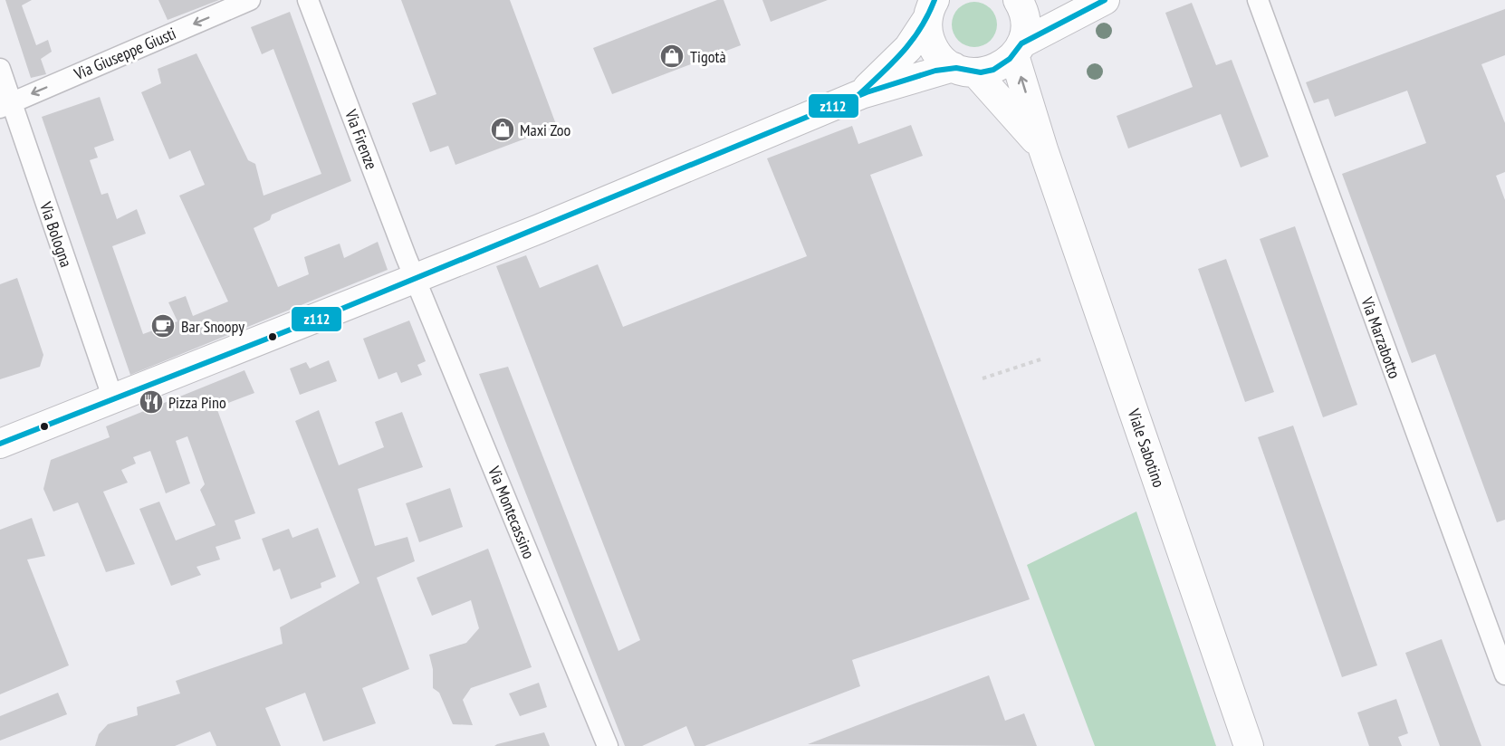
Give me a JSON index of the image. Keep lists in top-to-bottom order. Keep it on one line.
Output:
{"streets":{"street":["Via Giuseppe Giusti","Via Firenze","Via Bologna","Via Marzabotto","Viale Sabotino","Via Montecassino"]},"crossings":[["Via Giuseppe Giusti","Via Bologna"],["Via Firenze","Via Montecassino"]],"one_way":["Via Giuseppe Giusti"],"places":{"shop":["Tigotà","Maxi Zoo"],"cafe":["Bar Snoopy"],"restaurant":["Pizza Pino"]},"lines":["transit line z112"]}
